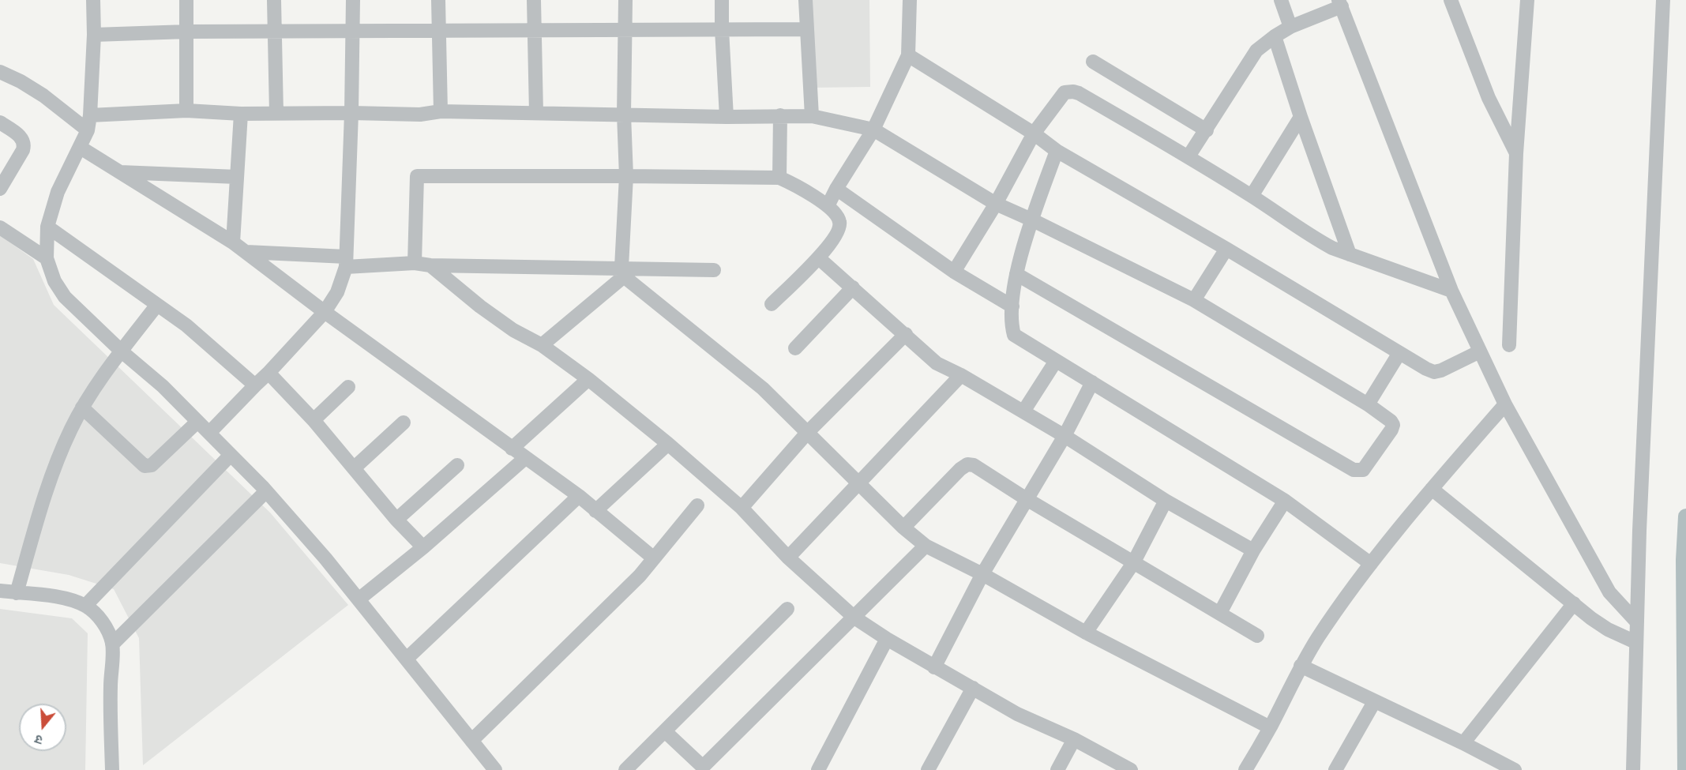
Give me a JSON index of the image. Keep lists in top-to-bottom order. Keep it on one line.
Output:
{"north":"bottom"}
